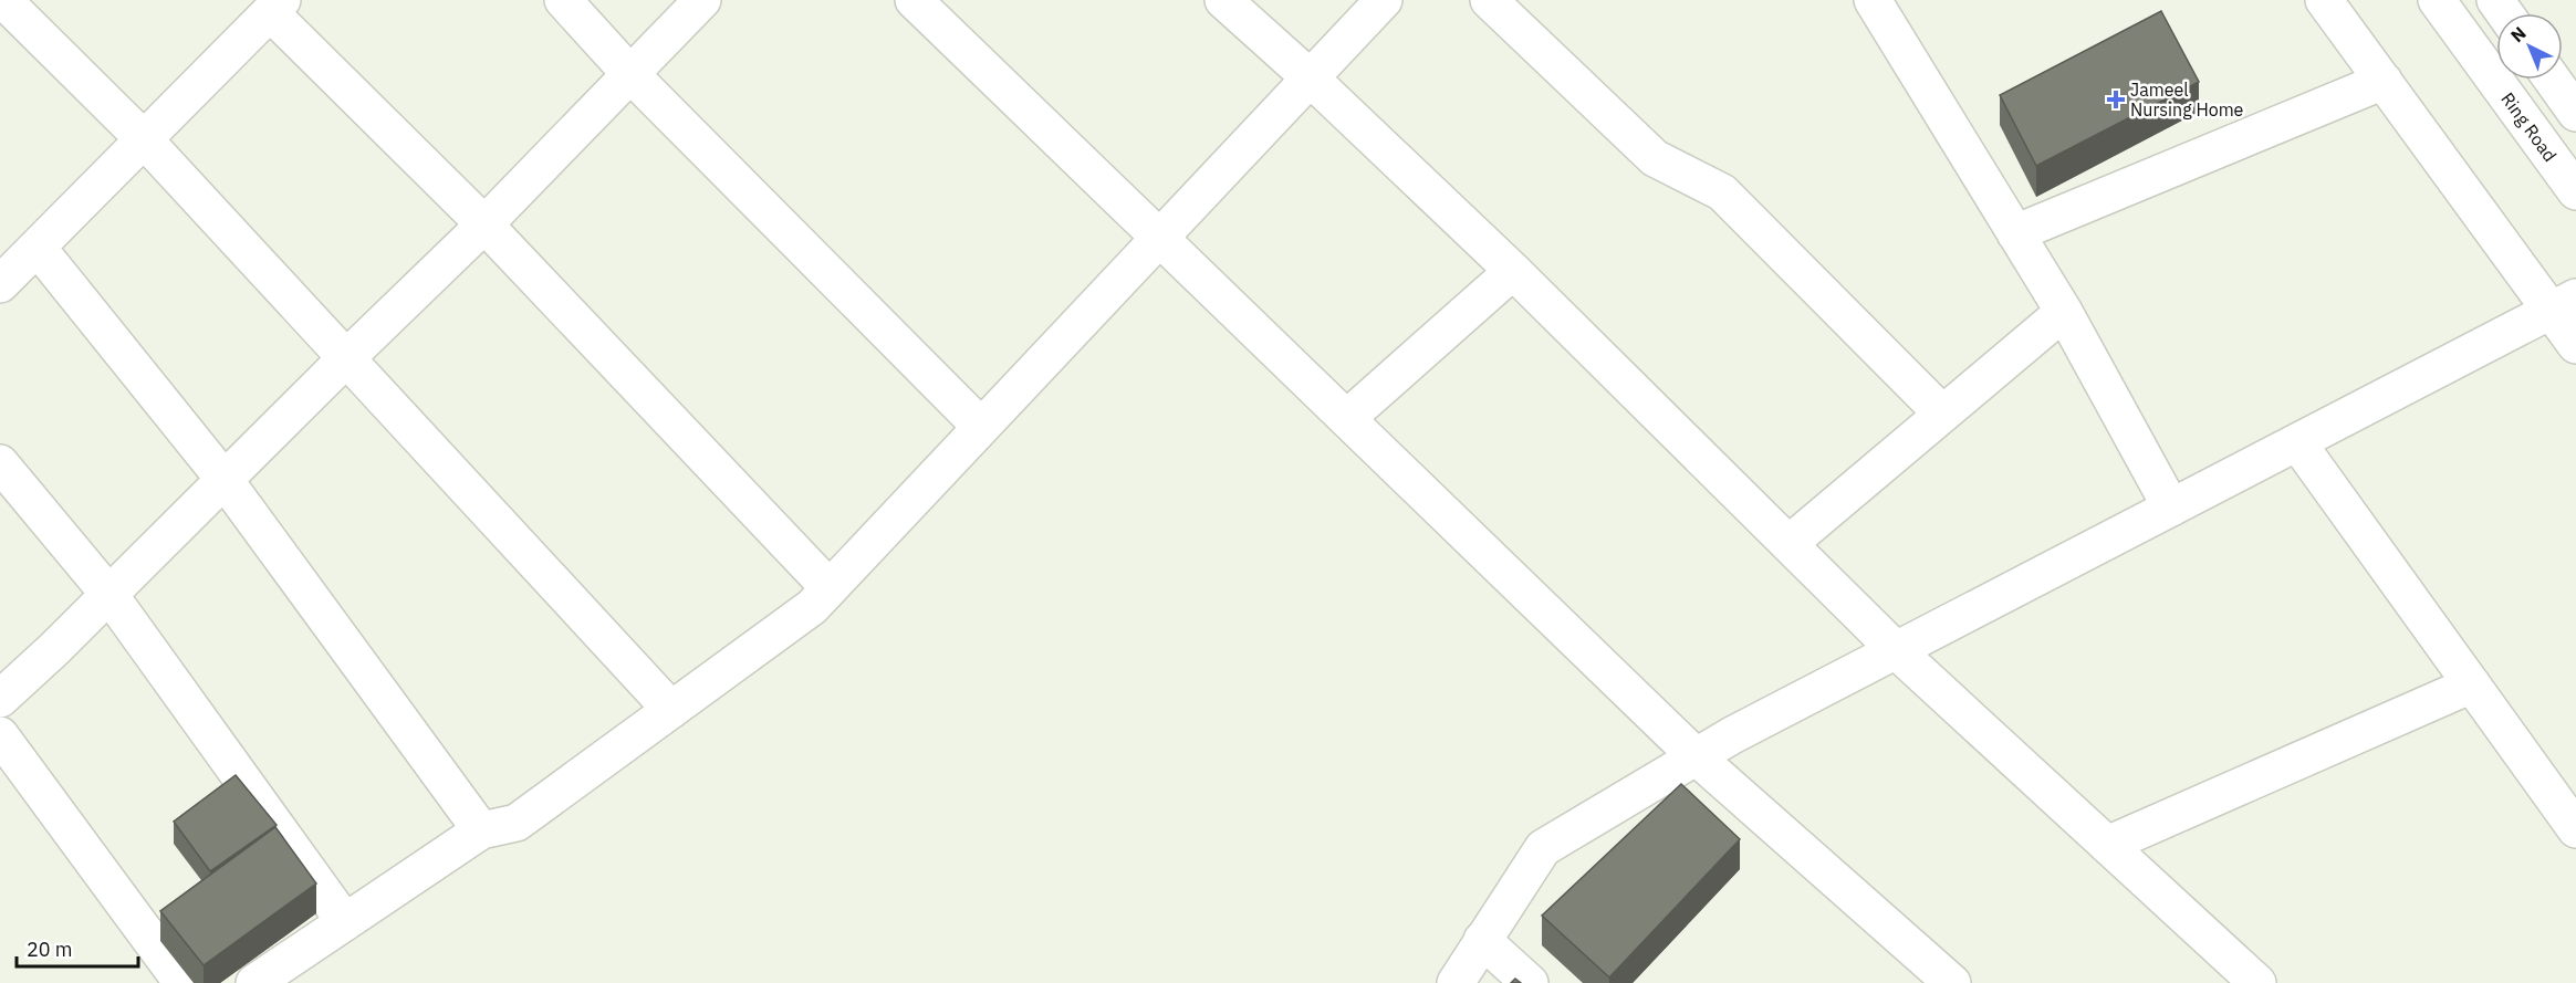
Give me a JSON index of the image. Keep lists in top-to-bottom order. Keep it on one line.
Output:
{"streets":{"main road":["Ring Road"]},"places":{"health":["Jameel Nursing Home"]},"scale_bar":"20 m","north":"top left"}
